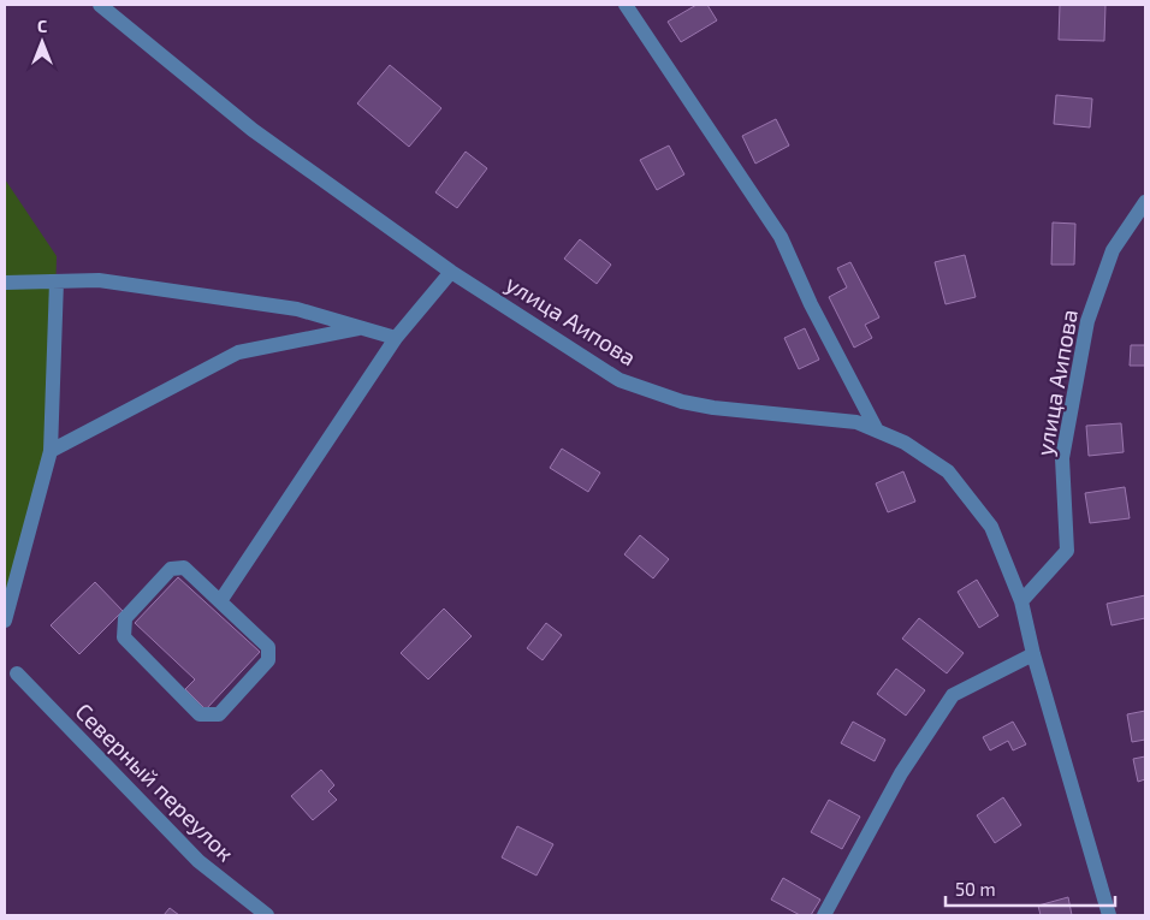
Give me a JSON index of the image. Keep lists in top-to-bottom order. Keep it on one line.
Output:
{"streets":{"street":["улица Аипова","Северный переулок"]},"scale_bar":"50 m","north":"top"}
